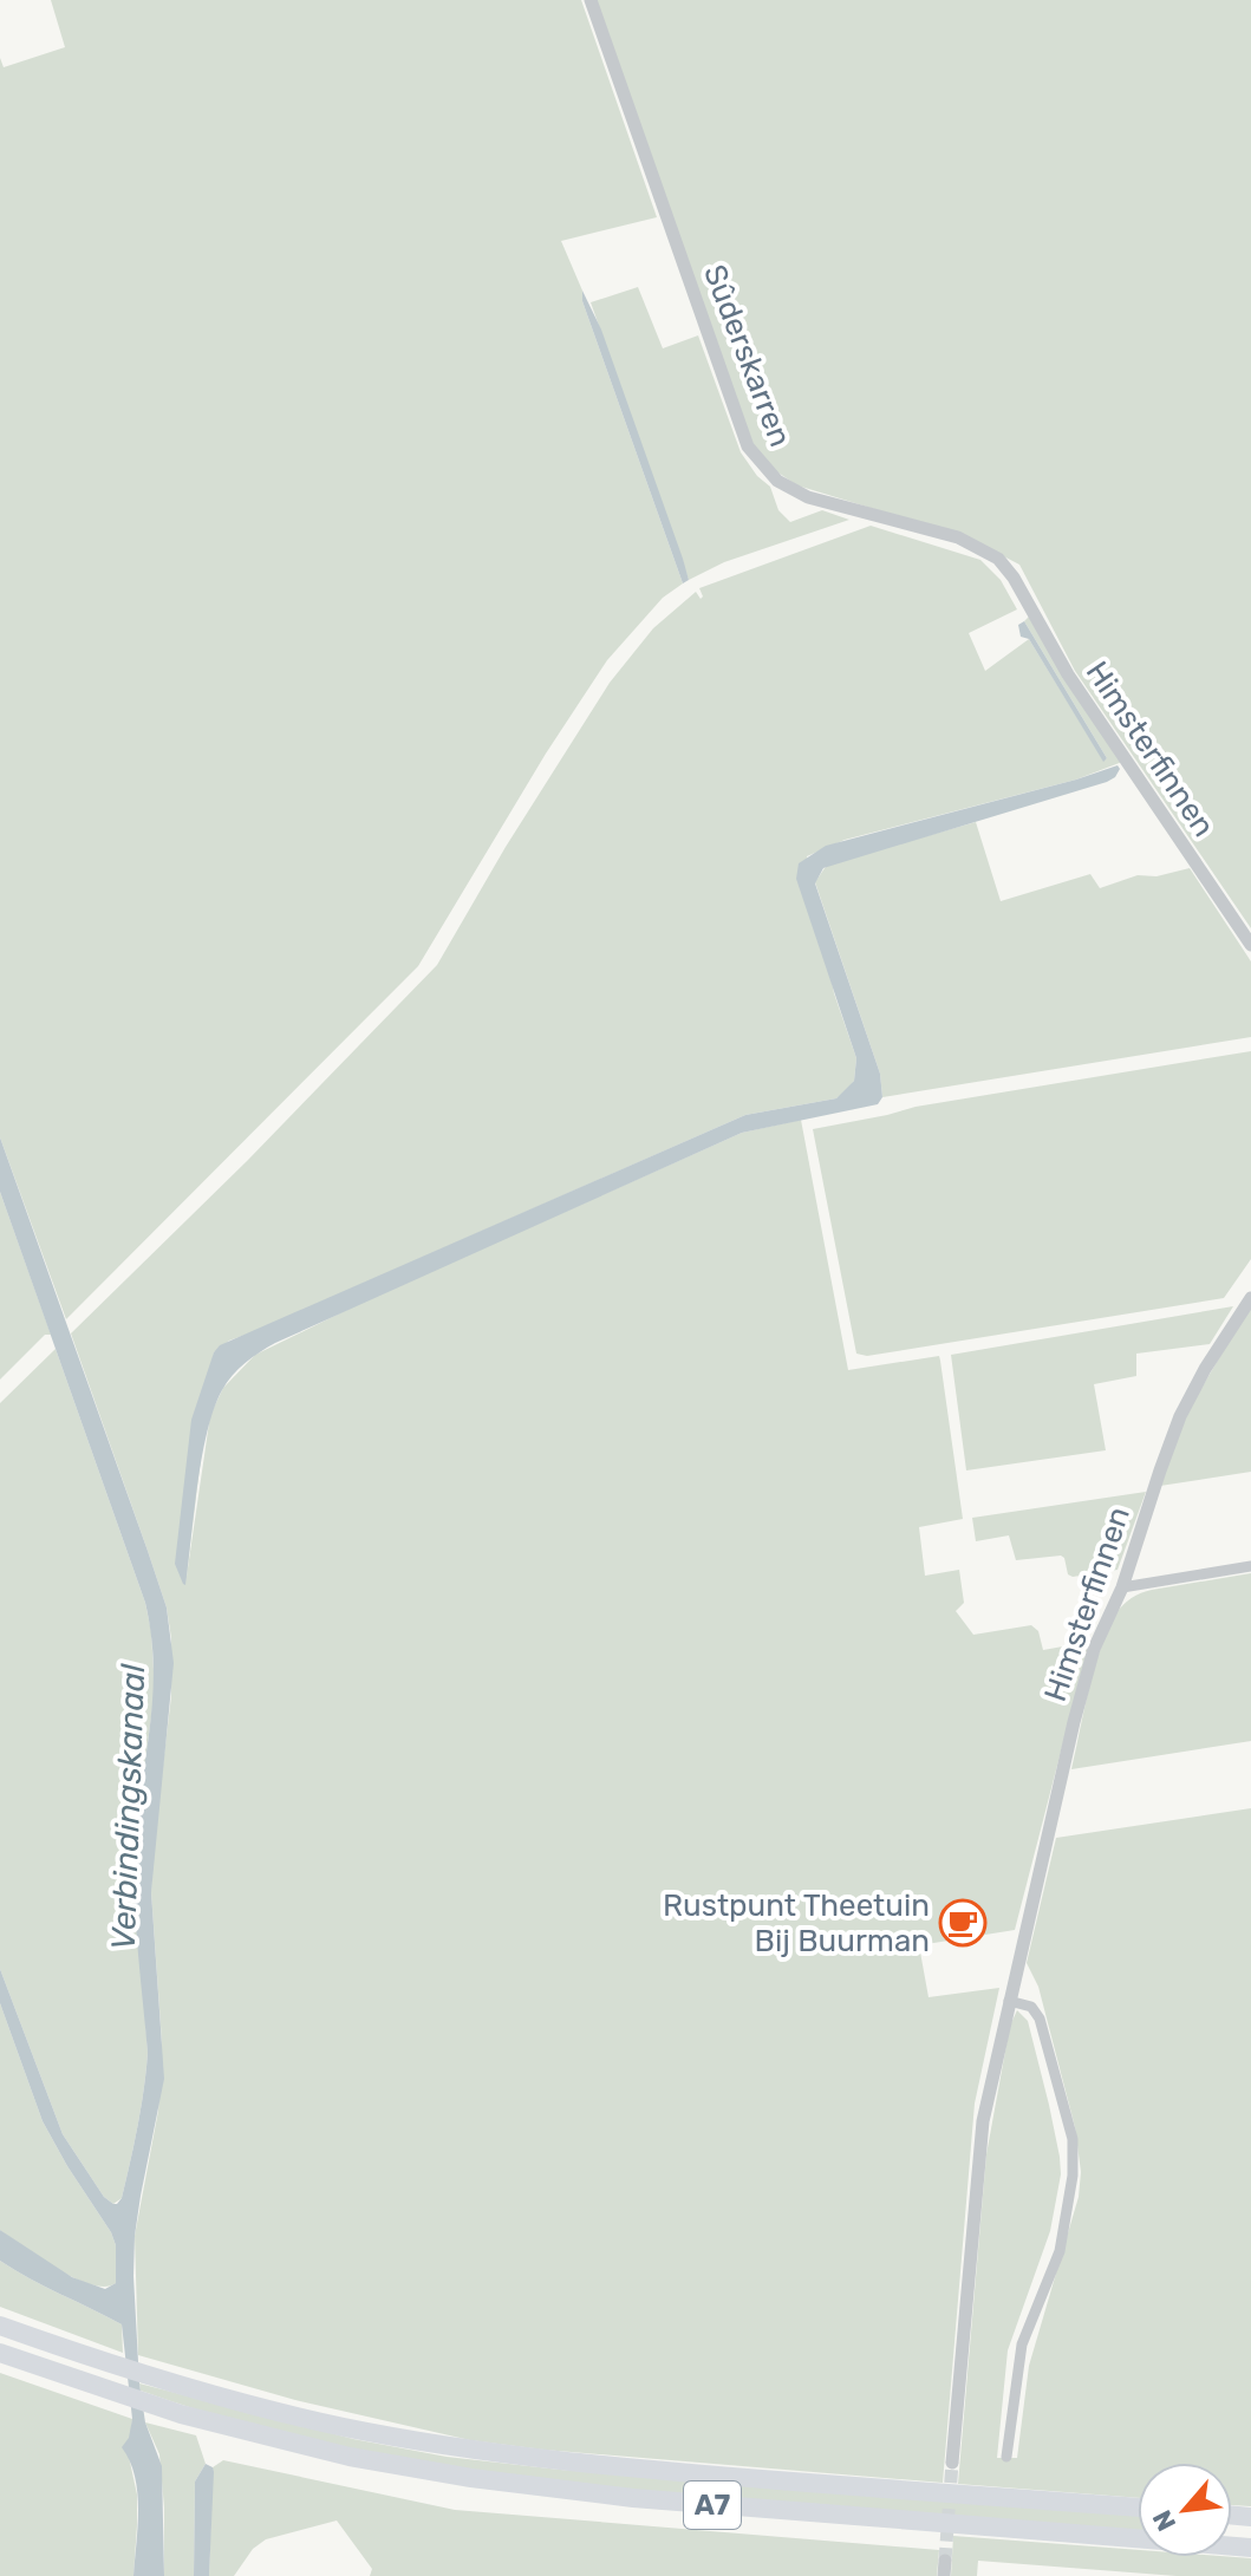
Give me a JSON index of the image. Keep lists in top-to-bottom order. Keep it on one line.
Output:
{"streets":{"highway":["A7"],"street":["Sûderskarren","Himsterfinnen"]},"crossings":[["Sûderskarren","Himsterfinnen"]],"water":["Verbindingskanaal"],"places":{"cafe":["Rustpunt Theetuin Bij Buurman"]},"north":"bottom left"}
